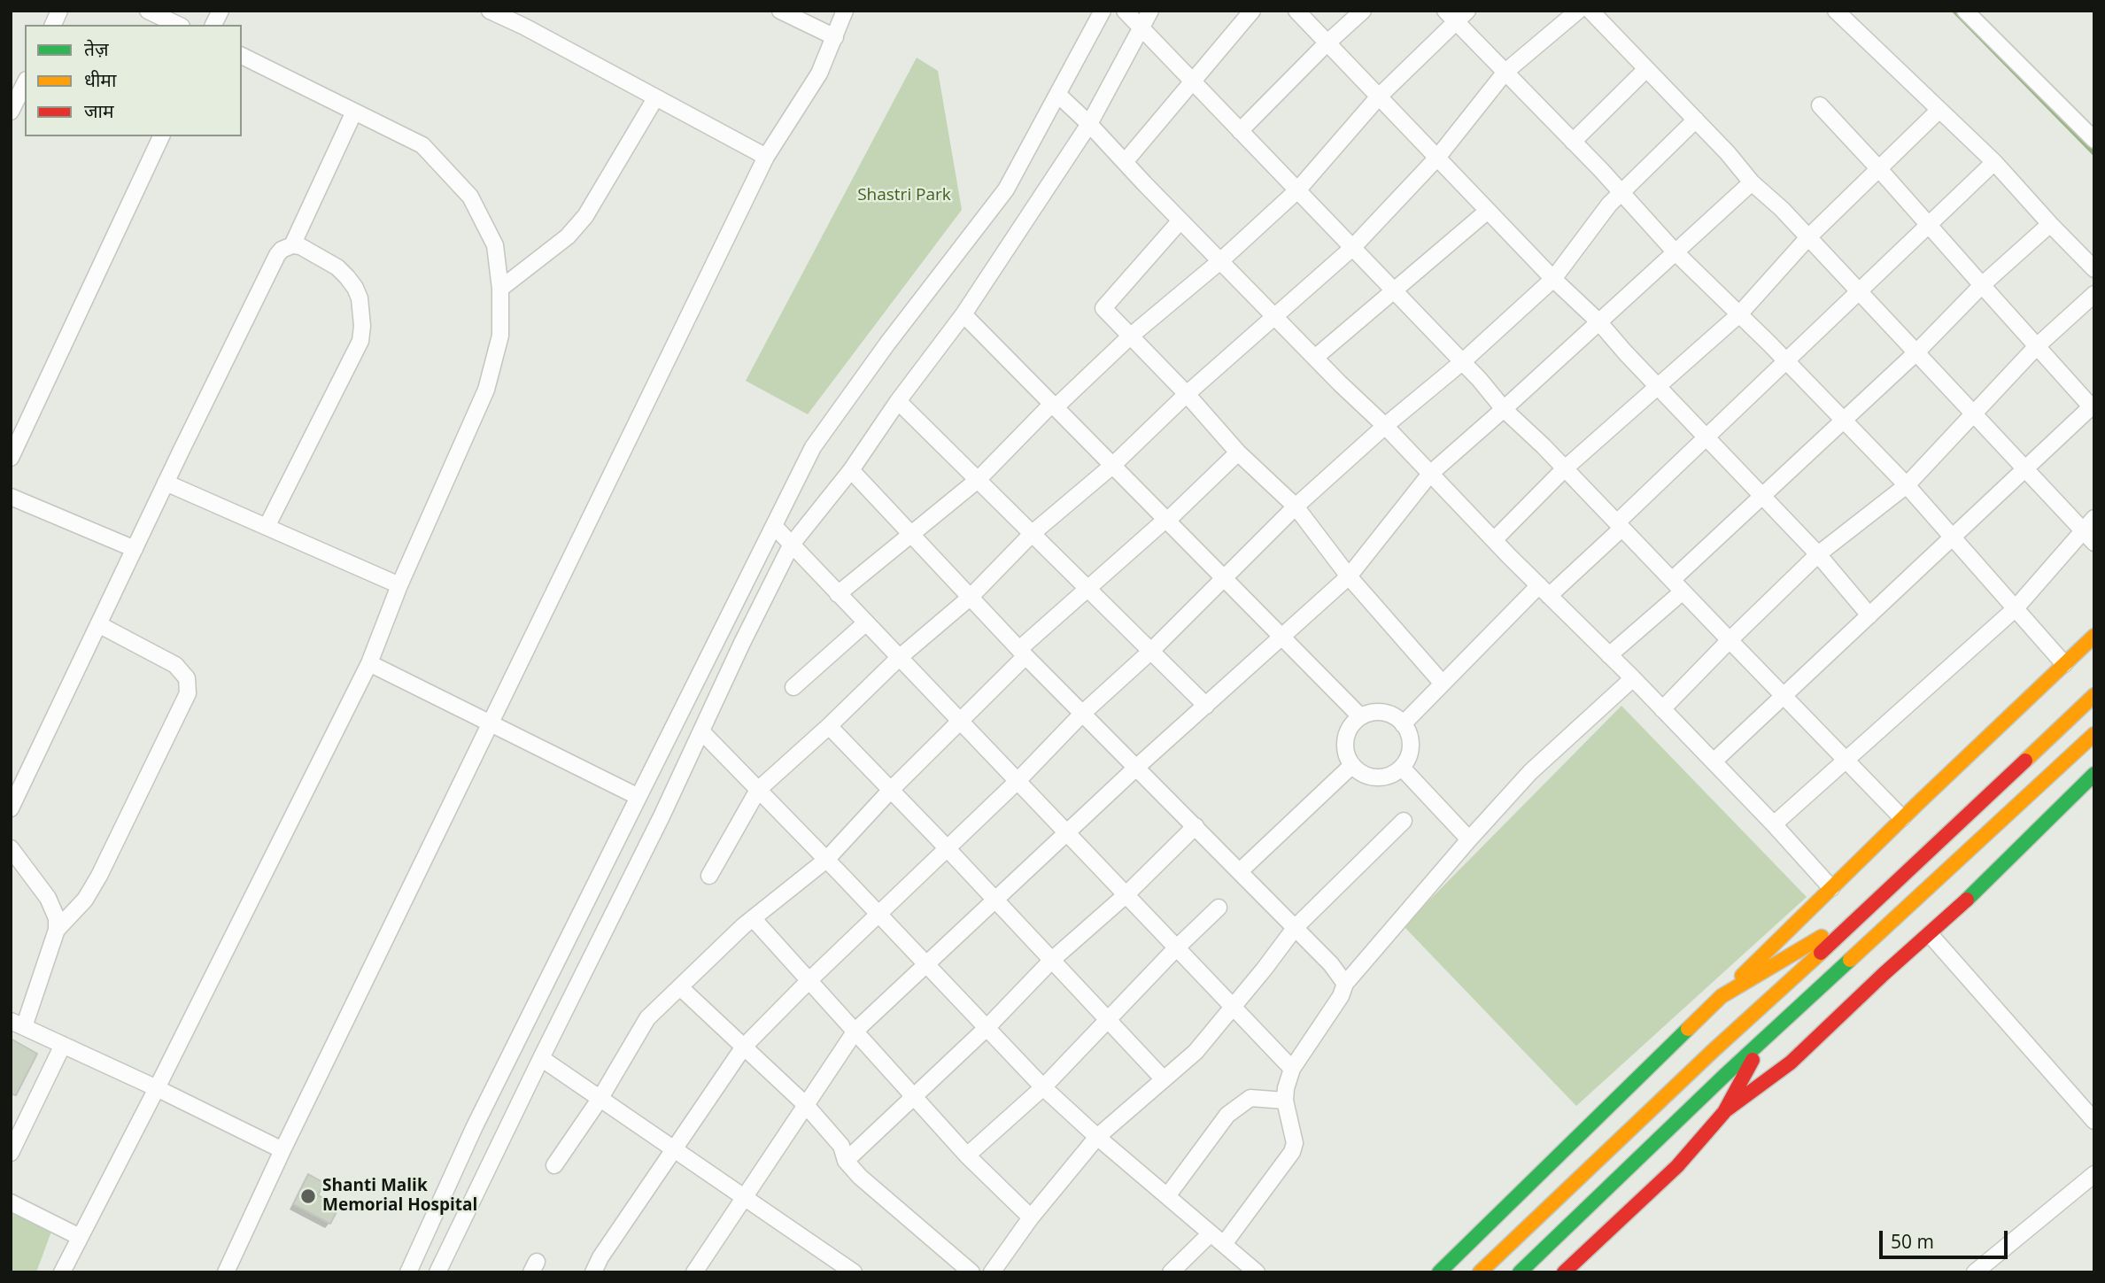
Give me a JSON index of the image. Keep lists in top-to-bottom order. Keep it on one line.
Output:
{"parks":["Shastri Park"],"places":["Shanti Malik Memorial Hospital"],"legend":["तेज़","धीमा","जाम"],"scale_bar":"50 m"}
